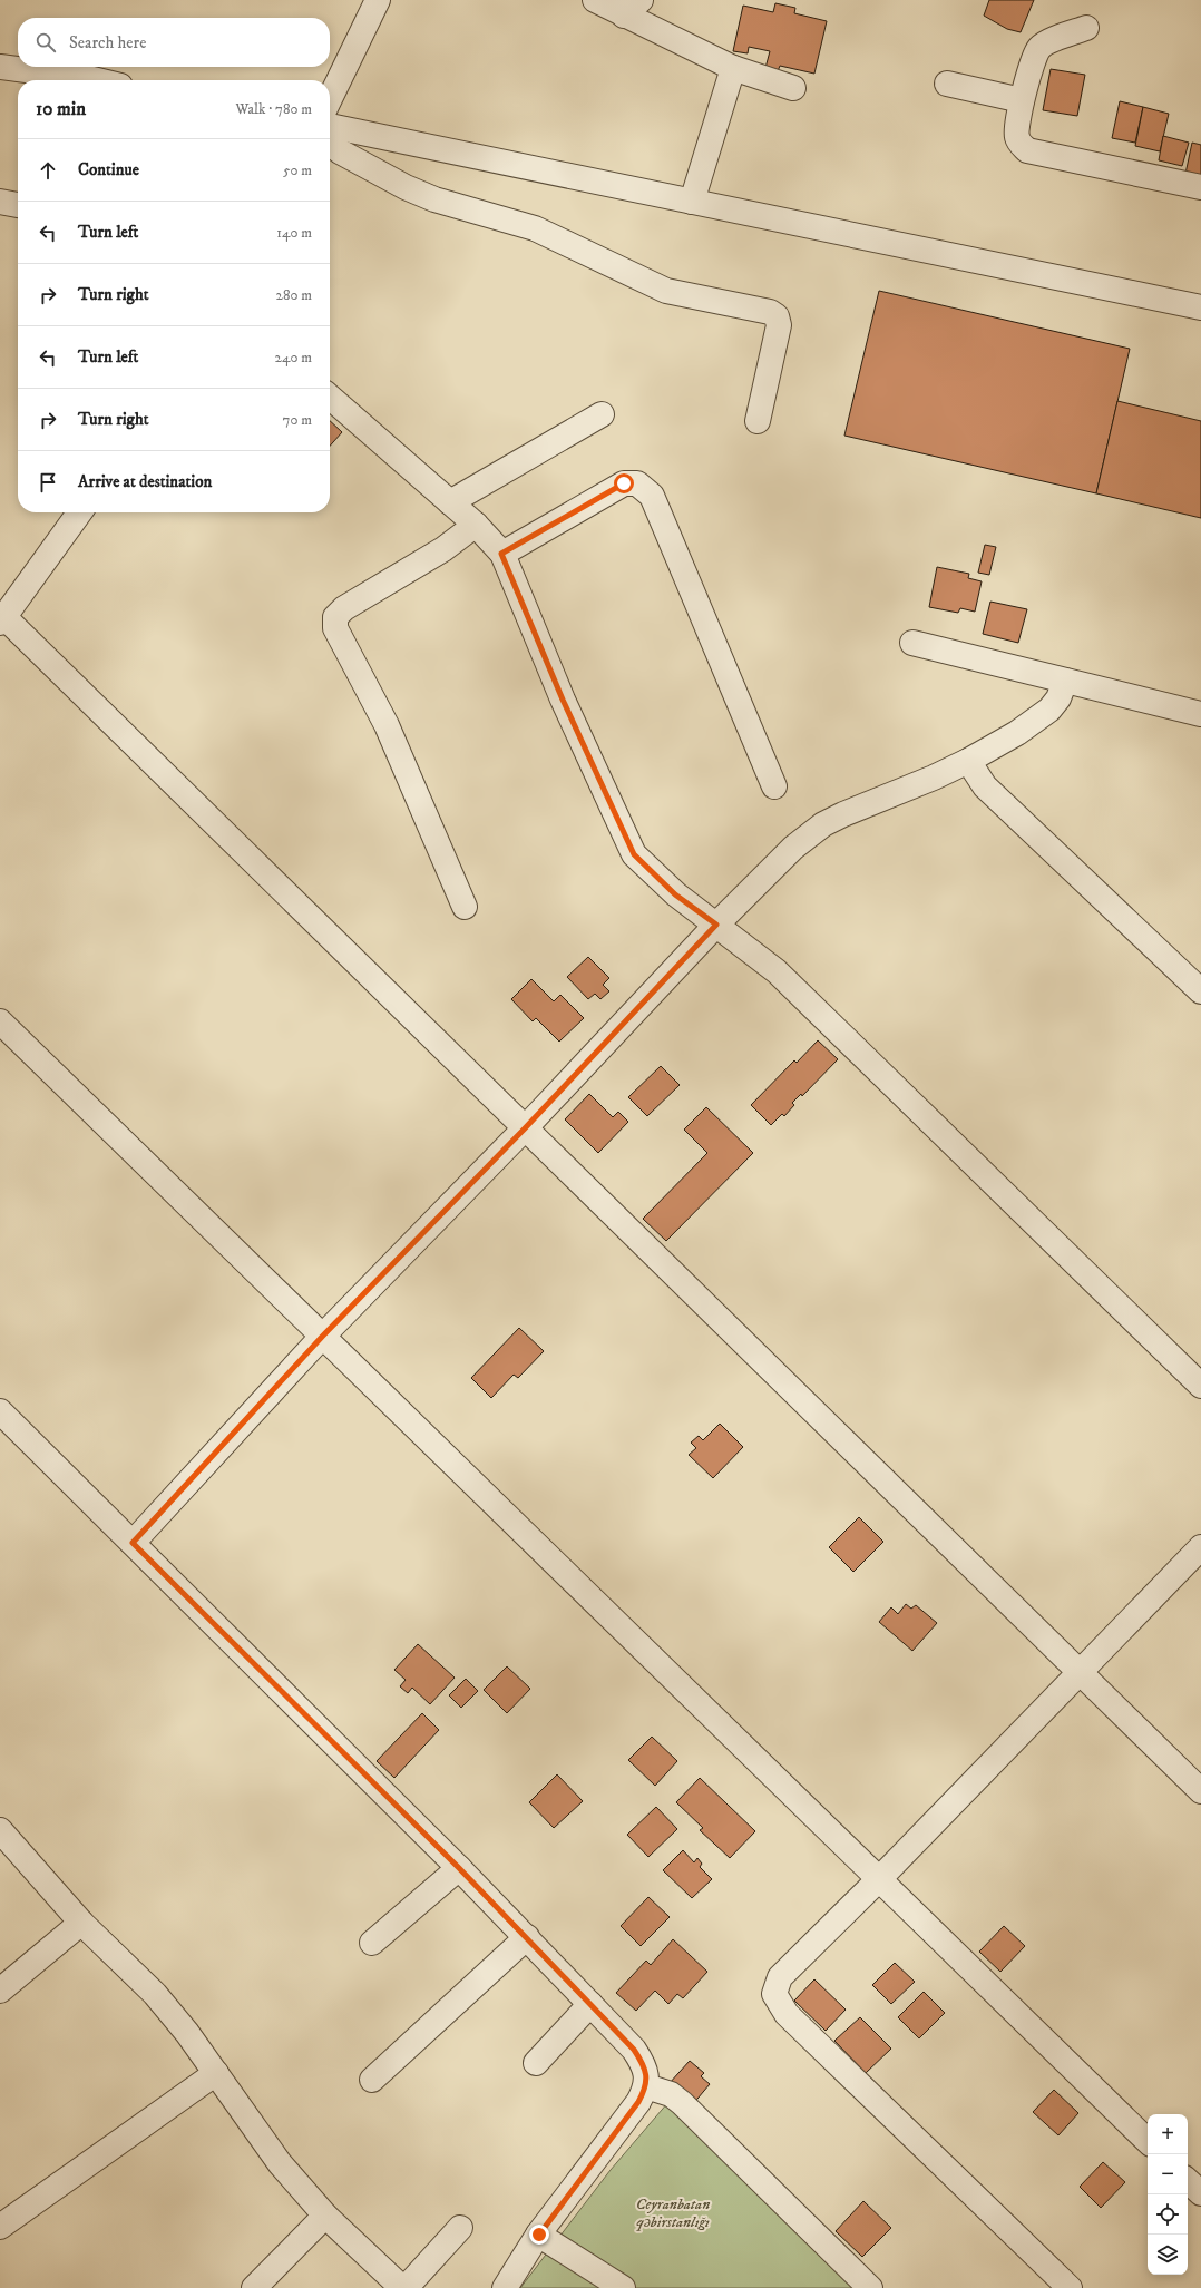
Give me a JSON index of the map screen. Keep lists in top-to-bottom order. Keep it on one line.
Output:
{"parks":["Ceyranbatan qəbirstanlığı"],"page":{"search":"Search here","heading":["10 min","Walk · 780 m"],"list":[["Continue","50 m"],["Turn left","140 m"],["Turn right","280 m"],["Turn left","240 m"],["Turn right","70 m"],"Arrive at destination"],"map_buttons":["+","−"]}}
